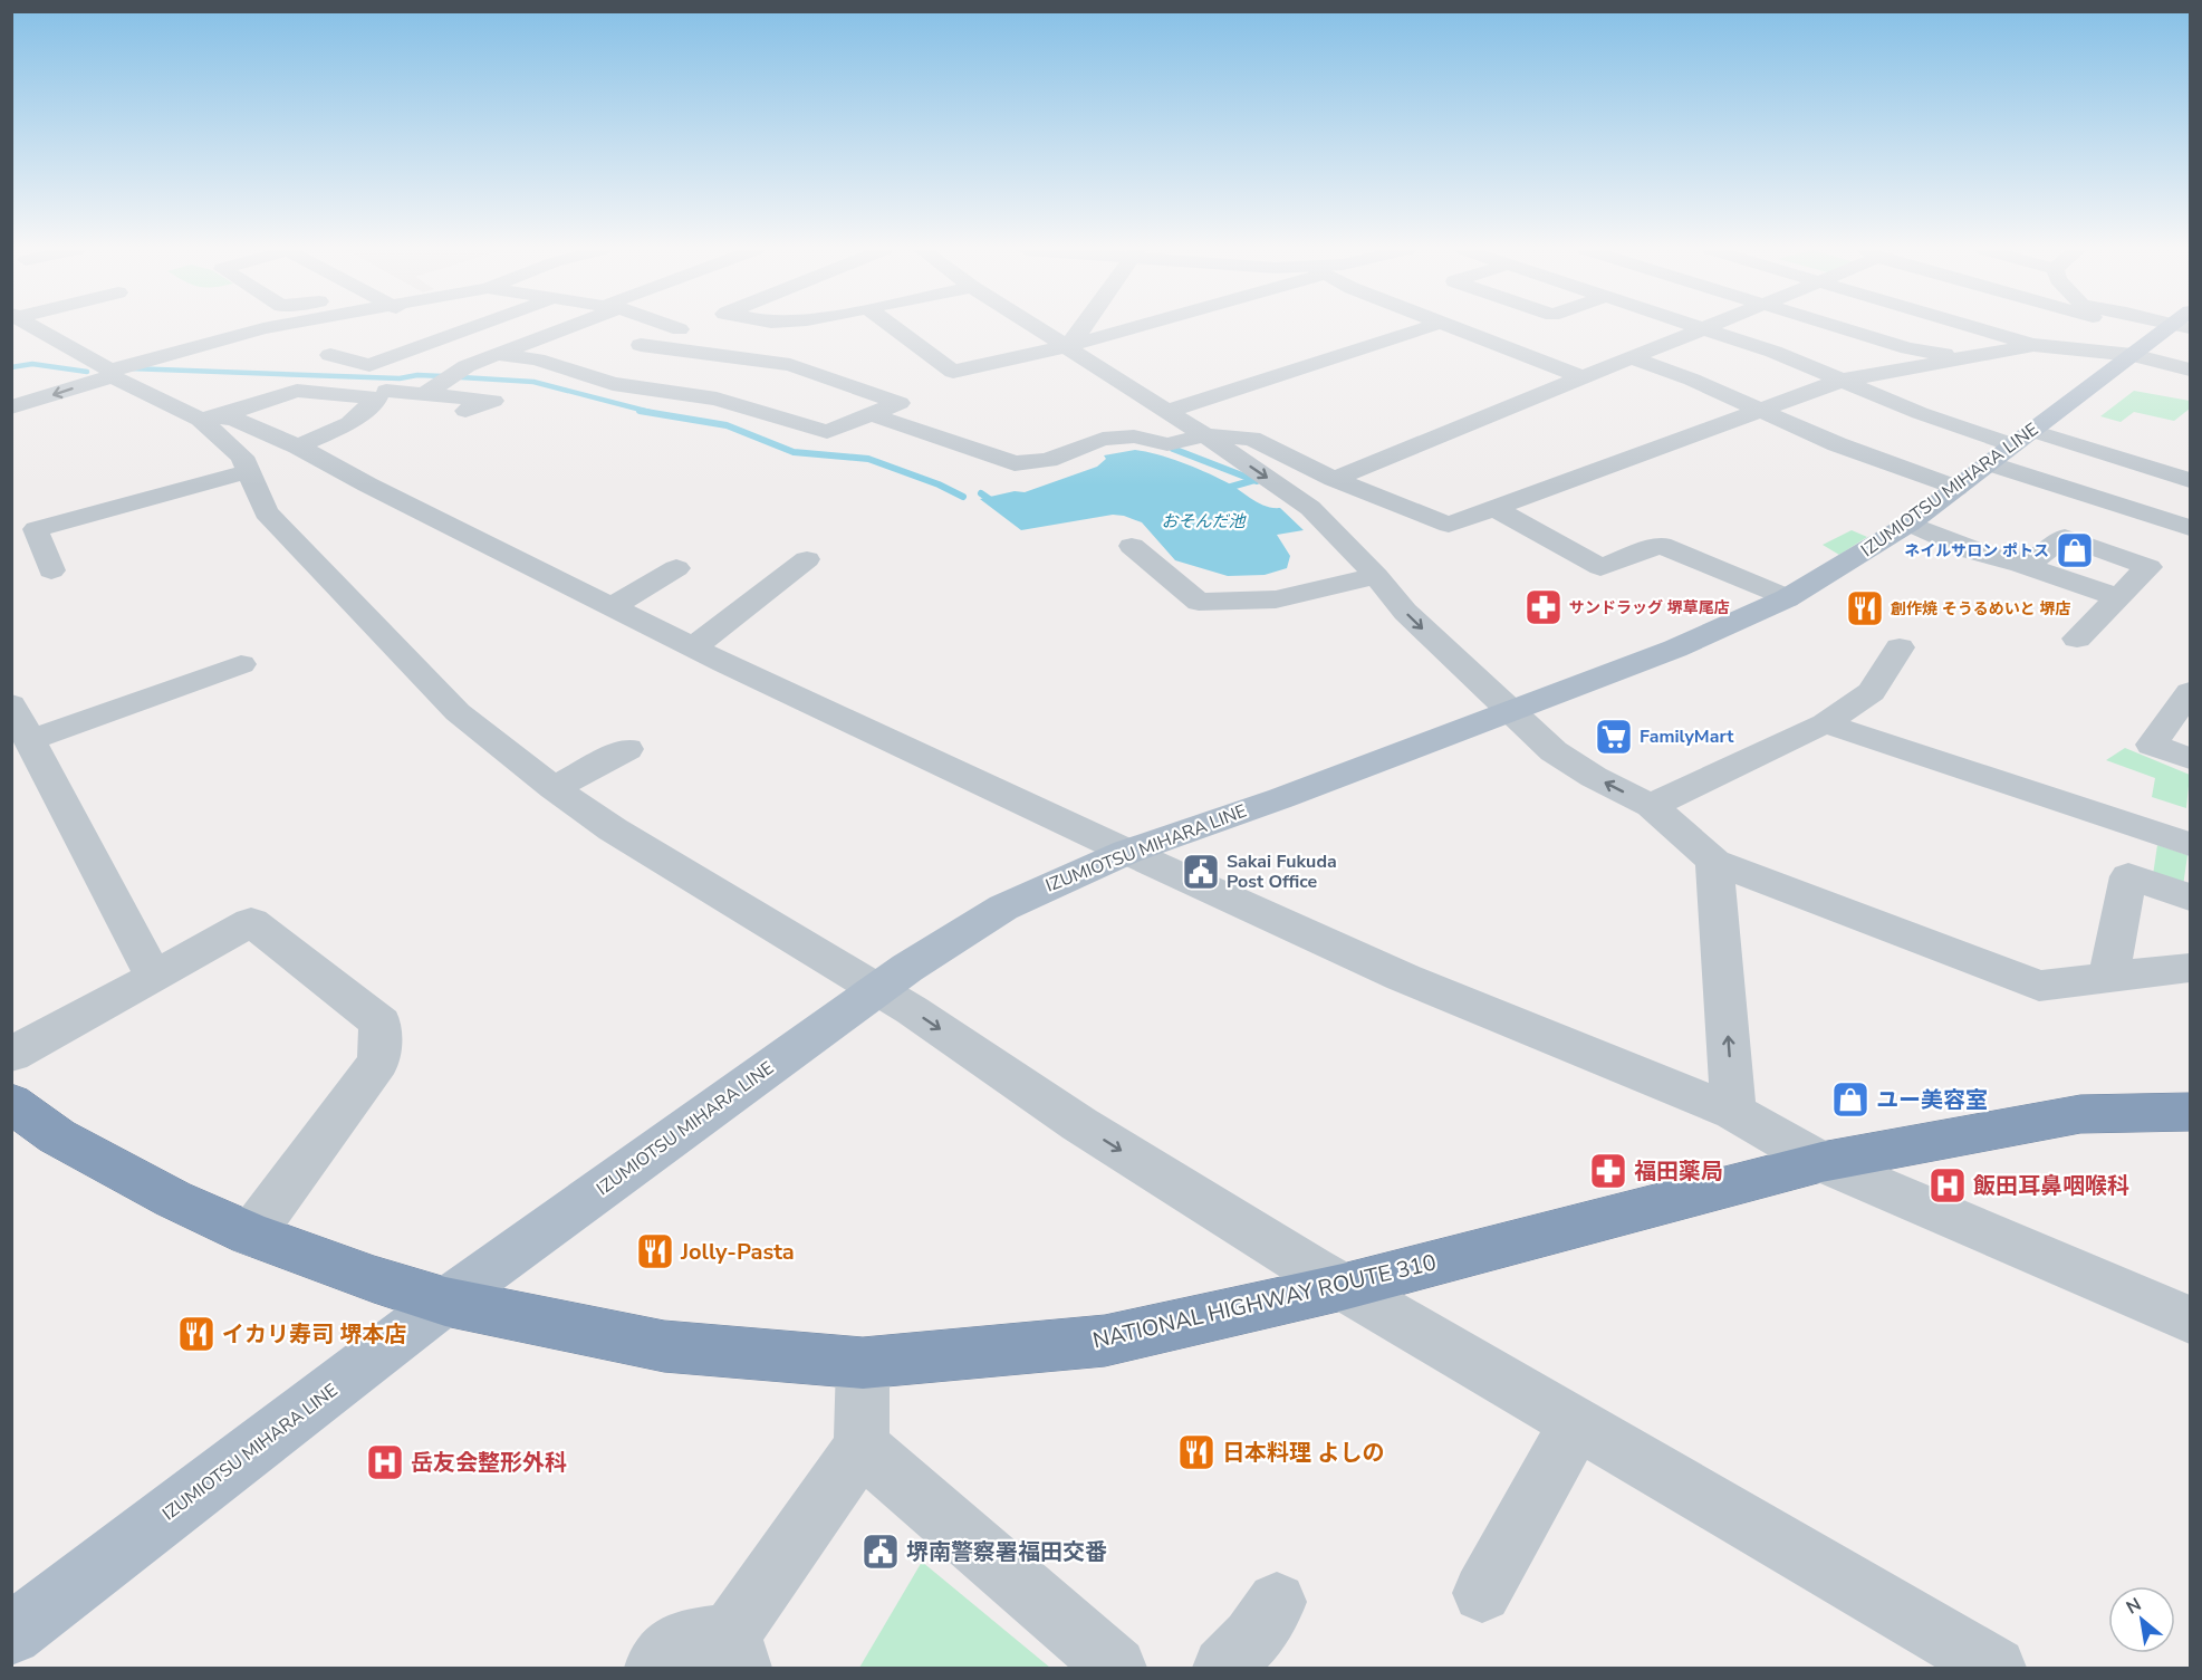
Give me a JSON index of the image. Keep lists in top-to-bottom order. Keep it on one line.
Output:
{"streets":{"highway":["NATIONAL HIGHWAY ROUTE 310"],"main road":["IZUMIOTSU MIHARA LINE"]},"crossings":[["IZUMIOTSU MIHARA LINE","NATIONAL HIGHWAY ROUTE 310"]],"water":["おそんだ池"],"places":{"shop":["ネイルサロン ポトス","ユー美容室"],"pharmacy":["サンドラッグ 堺草尾店","福田薬局"],"restaurant":["創作焼 そうるめいと 堺店","Jolly-Pasta","イカリ寿司 堺本店","日本料理 よしの"],"supermarket":["FamilyMart"],"public building":["Sakai Fukuda Post Office","堺南警察署福田交番"],"hospital":["飯田耳鼻咽喉科","岳友会整形外科"]},"north":"top left"}
